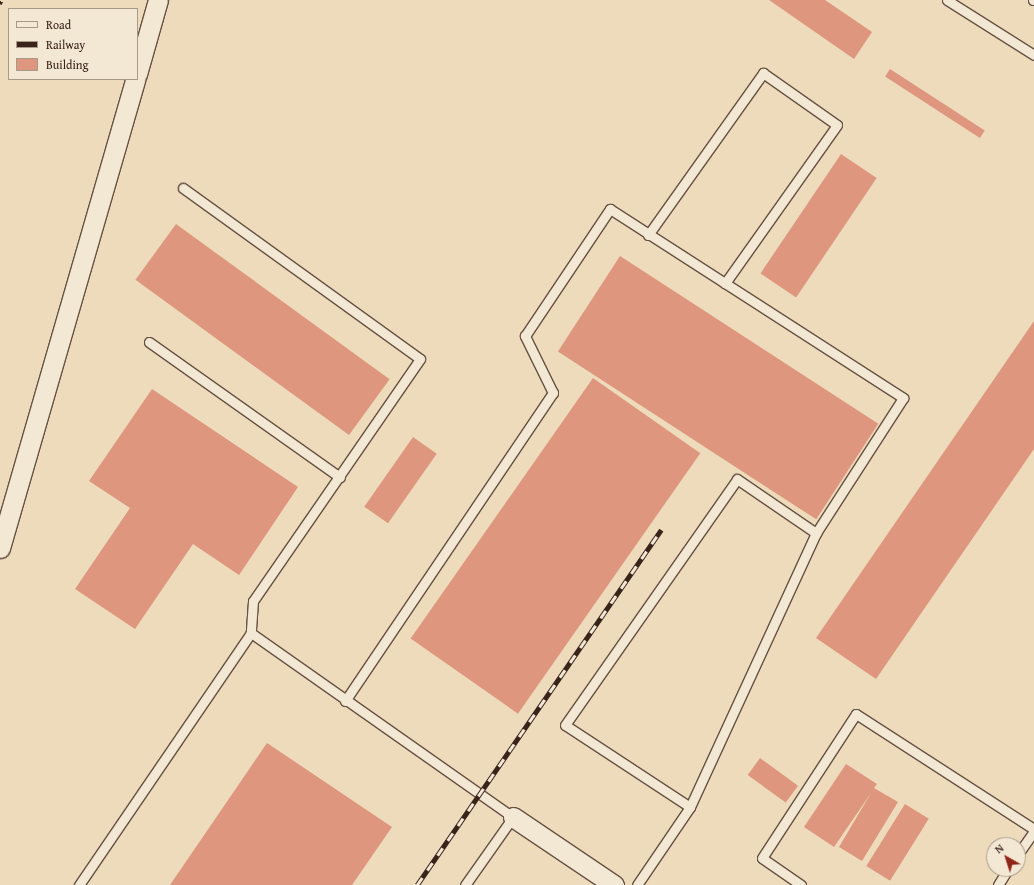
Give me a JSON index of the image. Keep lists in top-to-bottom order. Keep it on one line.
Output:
{"legend":["Road","Railway","Building"],"north":"top left"}
